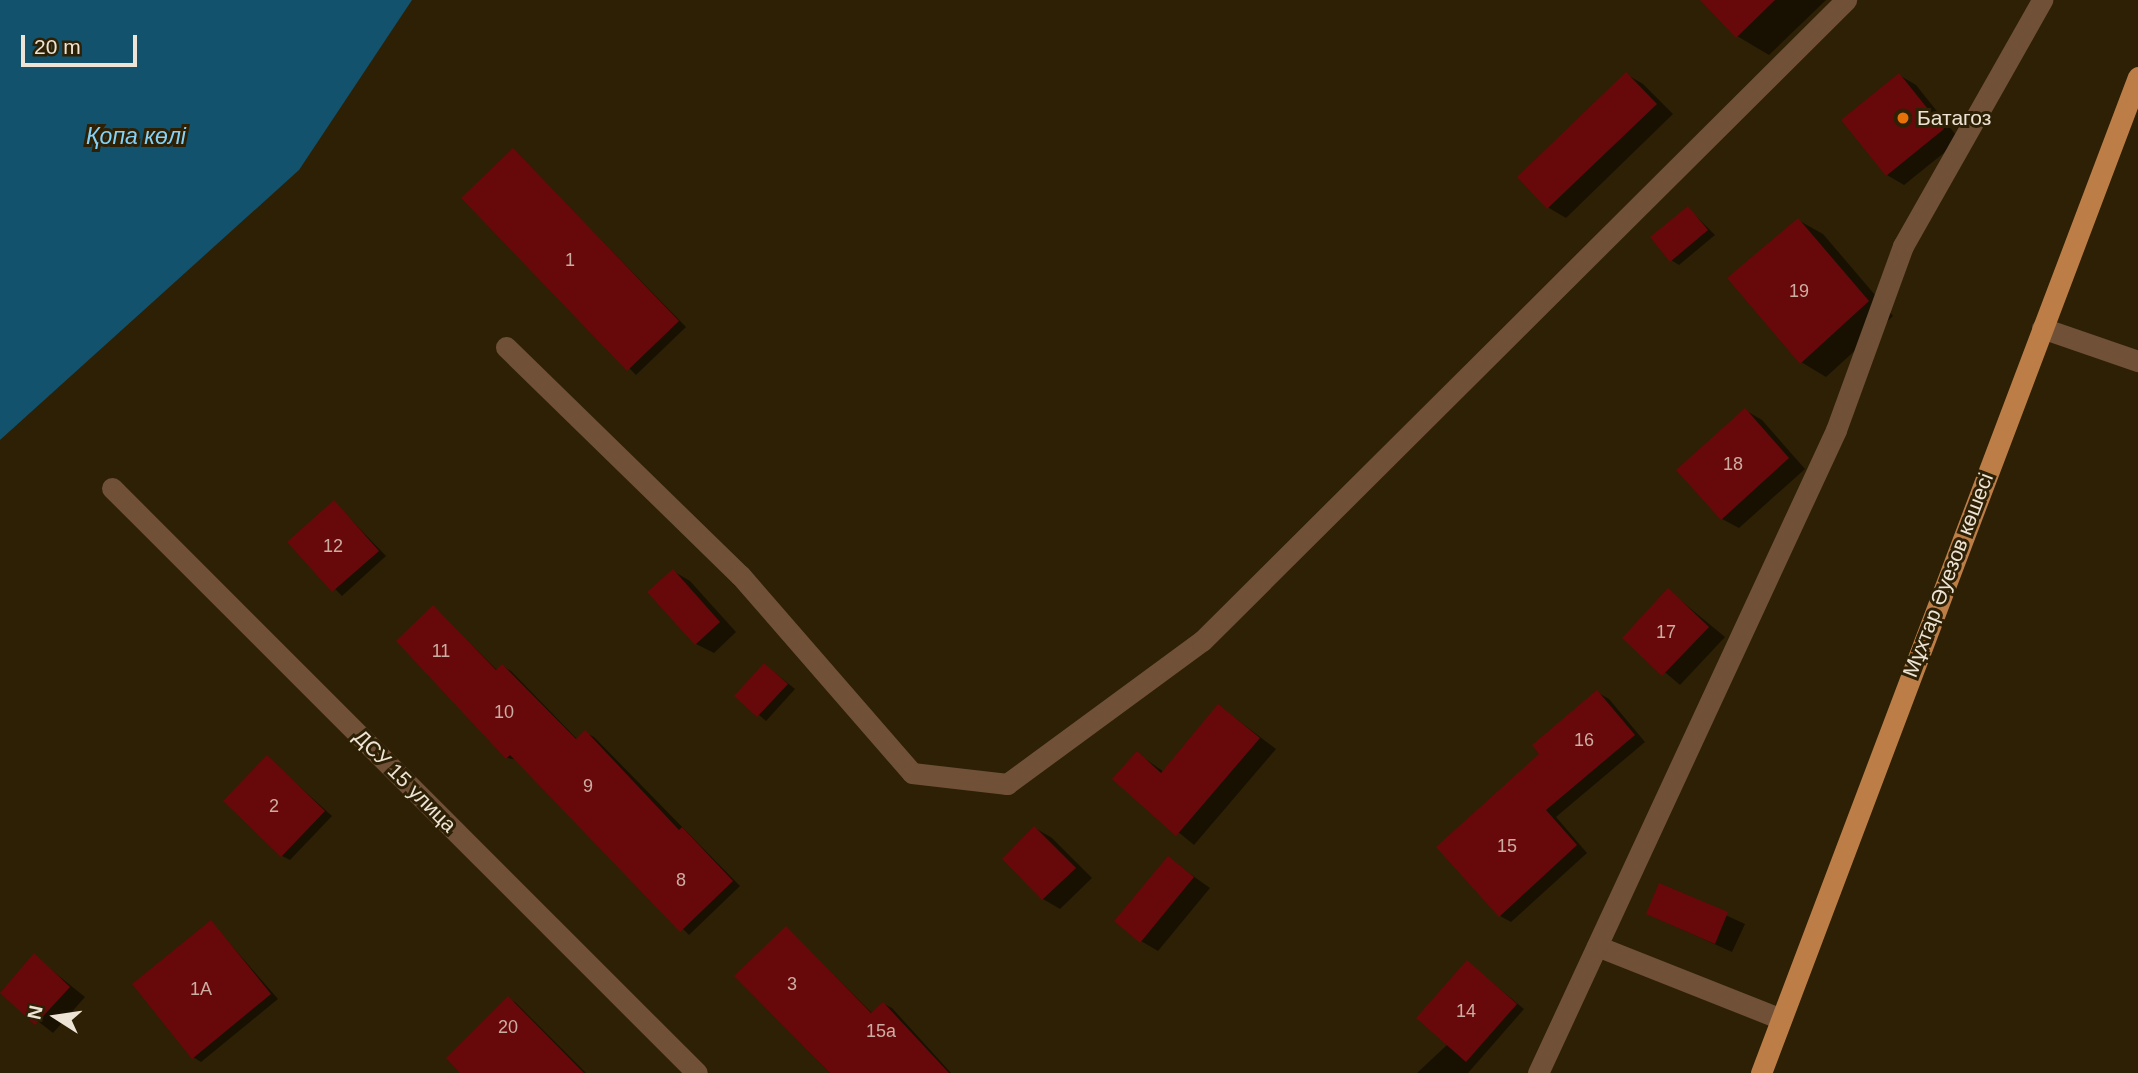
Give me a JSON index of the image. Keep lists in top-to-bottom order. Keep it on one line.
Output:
{"streets":{"main road":["Мұхтар Әуезов көшесі"],"lane":["ДСУ 15 улица"]},"water":["Қопа көлі"],"places":["Батагоз"],"house_numbers":["1","19","18","12","17","11","10","16","9","2","15","8","3","1А","14","20","15а"],"scale_bar":"20 m","north":"left"}
